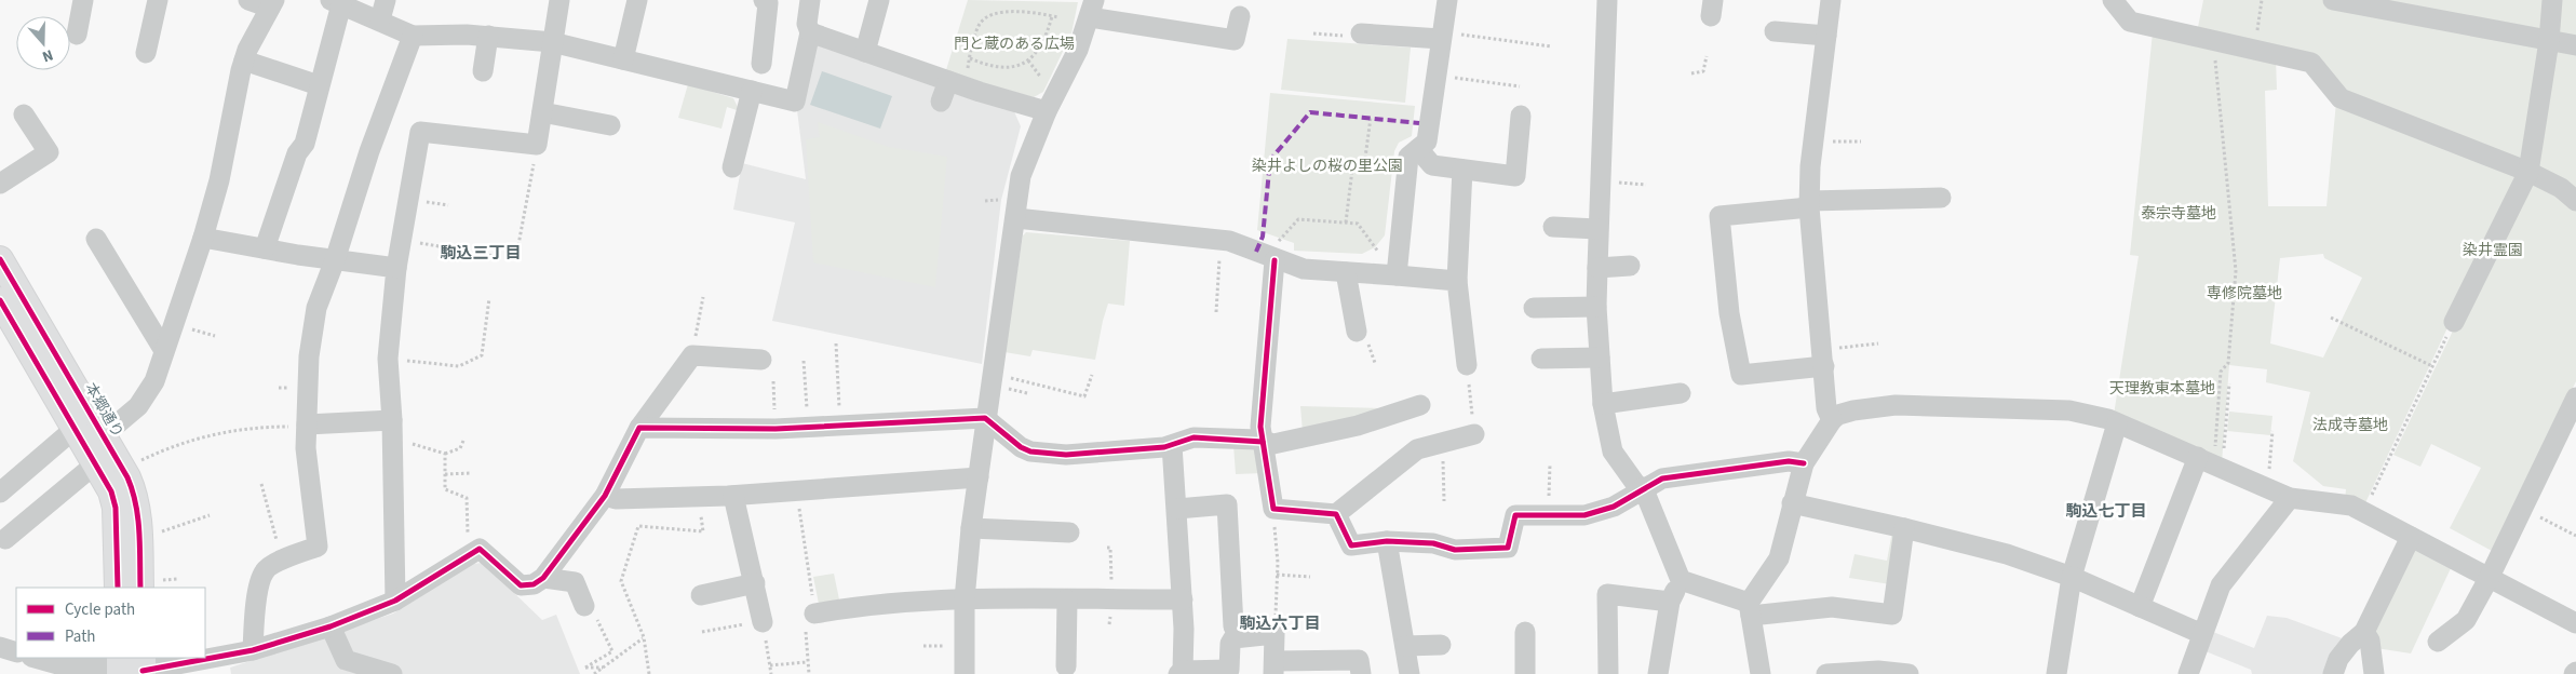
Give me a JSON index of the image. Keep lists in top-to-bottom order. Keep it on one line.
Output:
{"streets":{"main road":["本郷通り"]},"districts":["駒込三丁目","駒込七丁目","駒込六丁目"],"parks":["門と蔵のある広場","染井よしの桜の里公園","泰宗寺墓地","染井霊園","専修院墓地","天理教東本墓地","法成寺墓地"],"legend":["Cycle path","Path"],"north":"bottom"}
